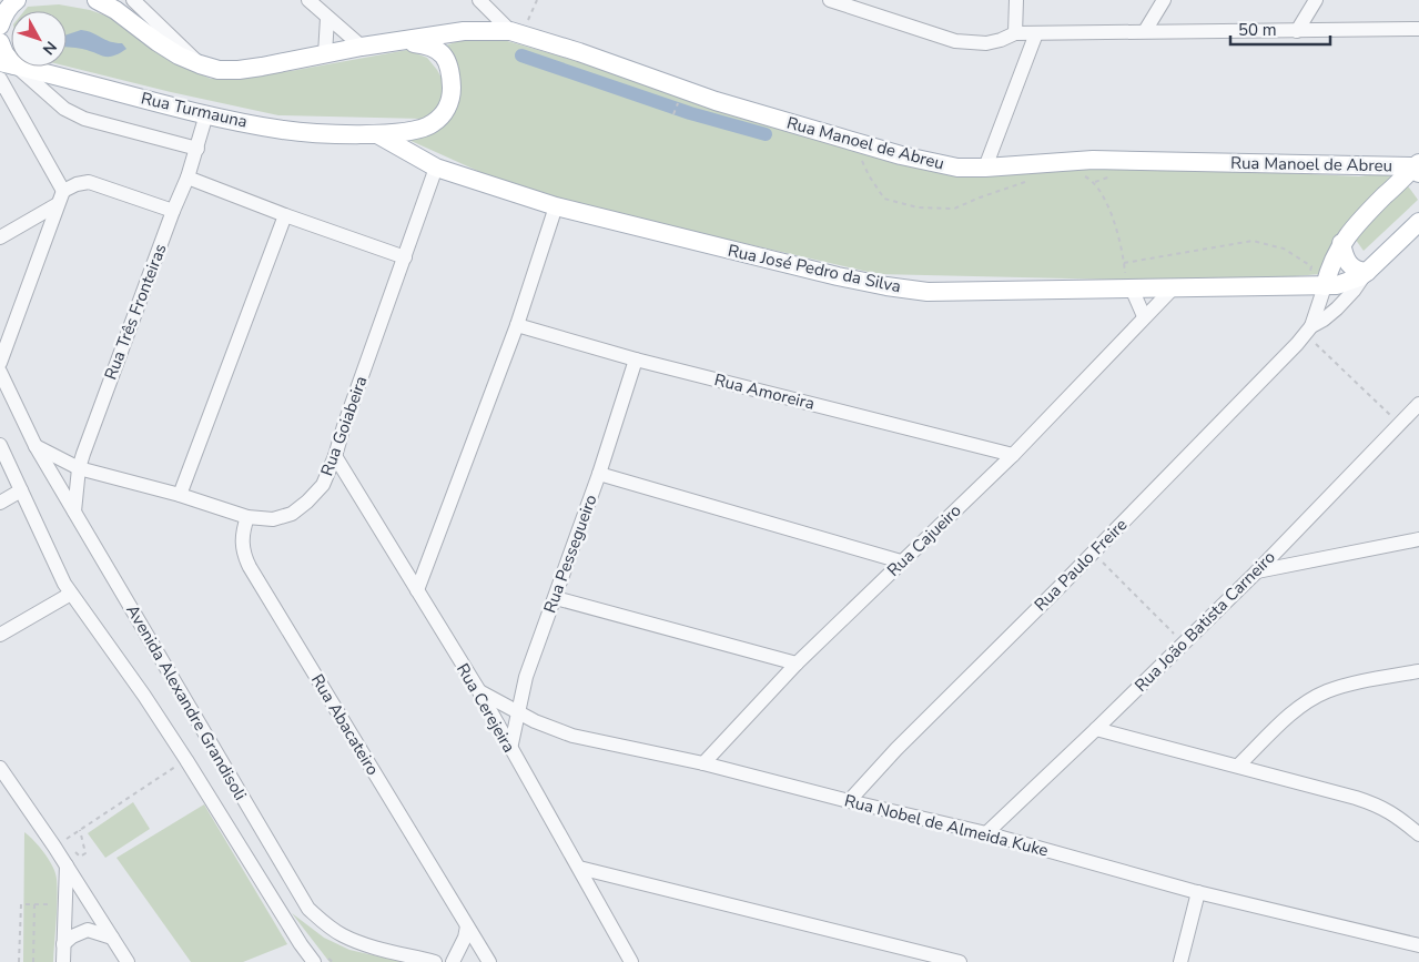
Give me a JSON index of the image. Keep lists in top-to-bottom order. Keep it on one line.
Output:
{"streets":{"main road":["Rua Turmauna","Rua Manoel de Abreu","Rua José Pedro da Silva","Rua Paulo Freire"],"street":["Rua Três Fronteiras","Rua Amoreira","Rua Goiabeira","Rua Cajueiro","Rua Pessegueiro","Rua João Batista Carneiro","Avenida Alexandre Grandisoli","Rua Cerejeira","Rua Abacateiro","Rua Nobel de Almeida Kuke"]},"crossings":[["Rua Turmauna","Rua Manoel de Abreu"],["Rua Turmauna","Rua José Pedro da Silva"],["Rua Turmauna","Rua Três Fronteiras"],["Rua Manoel de Abreu","Rua Paulo Freire"],["Rua José Pedro da Silva","Rua Goiabeira"],["Rua José Pedro da Silva","Rua Cajueiro"],["Rua José Pedro da Silva","Rua Paulo Freire"],["Rua Três Fronteiras","Rua Goiabeira"],["Rua Três Fronteiras","Avenida Alexandre Grandisoli"],["Rua Amoreira","Rua Cajueiro"],["Rua Amoreira","Rua Pessegueiro"],["Rua Goiabeira","Avenida Alexandre Grandisoli"],["Rua Goiabeira","Rua Cerejeira"],["Rua Goiabeira","Rua Abacateiro"],["Rua Cajueiro","Rua Nobel de Almeida Kuke"],["Rua Pessegueiro","Rua Cerejeira"],["Rua Pessegueiro","Rua Nobel de Almeida Kuke"],["Rua Paulo Freire","Rua Nobel de Almeida Kuke"],["Rua João Batista Carneiro","Rua Nobel de Almeida Kuke"],["Rua Cerejeira","Rua Nobel de Almeida Kuke"]],"scale_bar":"50 m","north":"bottom right"}
